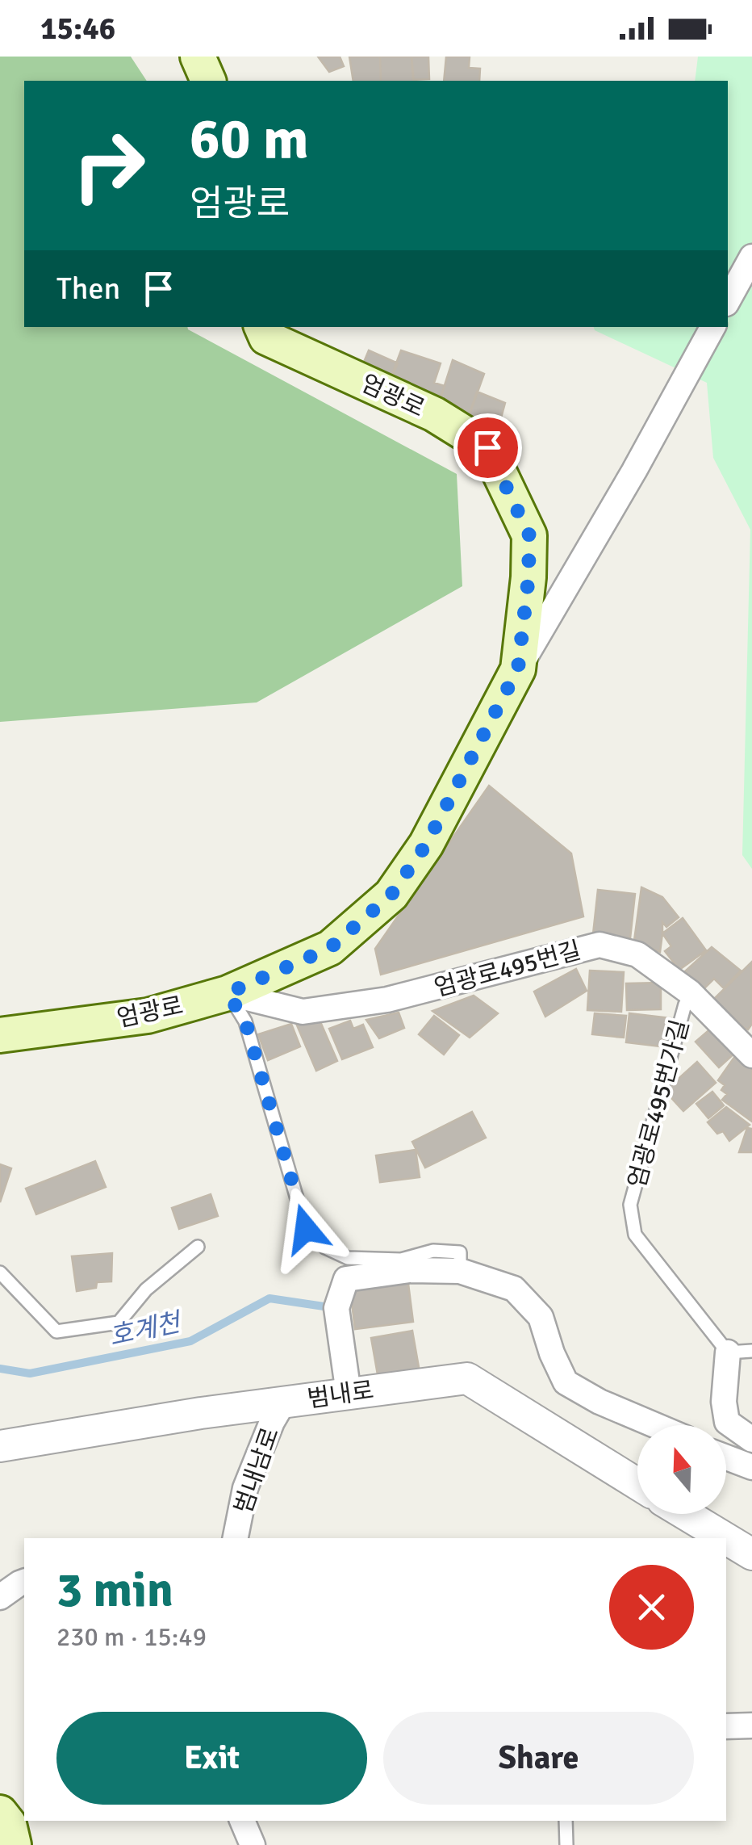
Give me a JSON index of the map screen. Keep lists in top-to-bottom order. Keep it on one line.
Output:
{"streets":{"main road":["엄광로"],"street":["엄광로495번길","범내로","범내남로"],"lane":["엄광로495번가길"]},"crossings":[["엄광로","엄광로495번길"],["엄광로495번길","엄광로495번가길"],["범내로","범내남로"]],"water":["호계천"],"north":"top","page":{"status":"15:46","turn":["60 m","엄광로"],"then":"Then","heading":["3 min","230 m · 15:49"],"buttons":["Exit","Share"]}}
